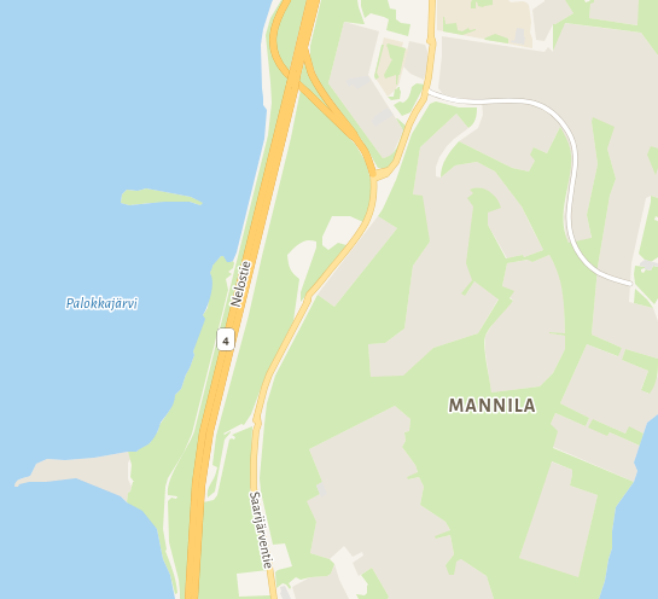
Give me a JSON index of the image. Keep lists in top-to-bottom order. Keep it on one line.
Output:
{"streets":{"highway":["Nelostie","4"],"main road":["Saarijärventie"]},"districts":["MANNILA"],"water":["Palokkajärvi"]}
